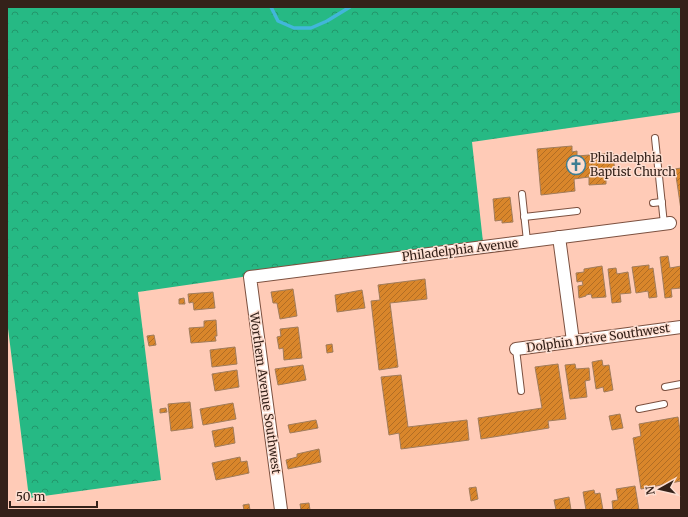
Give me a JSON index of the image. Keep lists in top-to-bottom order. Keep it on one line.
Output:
{"streets":{"street":["Philadelphia Avenue","Dolphin Drive Southwest","Worthem Avenue Southwest"]},"crossings":[["Philadelphia Avenue","Worthem Avenue Southwest"]],"places":{"church":["Philadelphia Baptist Church"]},"scale_bar":"50 m","north":"left"}
